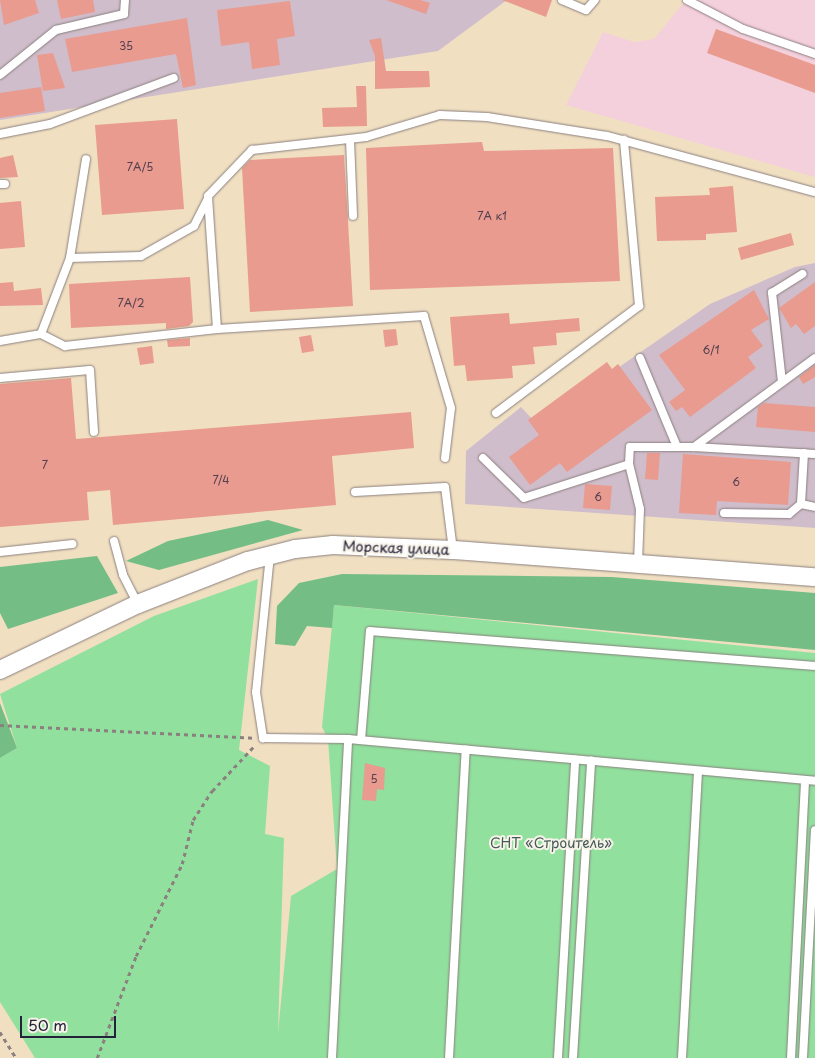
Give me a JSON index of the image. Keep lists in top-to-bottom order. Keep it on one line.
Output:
{"streets":{"street":["Морская улица"]},"parks":["СНТ «Строитель»"],"house_numbers":["35","7А/5","7А к1","7А/2","6/1","7","7/4","6","6","5"],"scale_bar":"50 m"}
